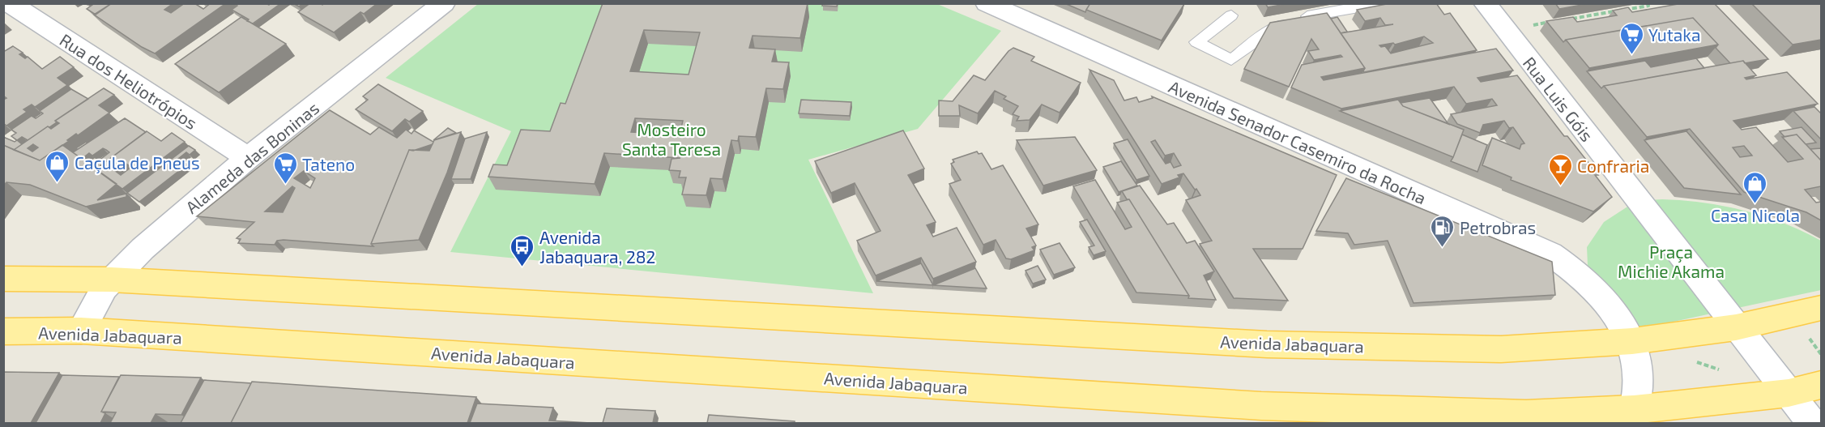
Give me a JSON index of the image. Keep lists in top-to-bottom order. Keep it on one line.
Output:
{"streets":{"main road":["Avenida Jabaquara"],"street":["Rua dos Heliotrópios","Rua Luis Góis","Avenida Senador Casemiro da Rocha","Alameda das Boninas"]},"crossings":[["Rua dos Heliotrópios","Alameda das Boninas"],["Rua Luis Góis","Avenida Jabaquara"],["Avenida Senador Casemiro da Rocha","Avenida Jabaquara"],["Alameda das Boninas","Avenida Jabaquara"]],"parks":["Mosteiro Santa Teresa","Praça Michie Akama"],"places":{"supermarket":["Yutaka","Tateno"],"shop":["Caçula de Pneus","Casa Nicola"],"bar":["Confraria"],"fuel station":["Petrobras"],"bus stop":["Avenida Jabaquara, 282"]}}
